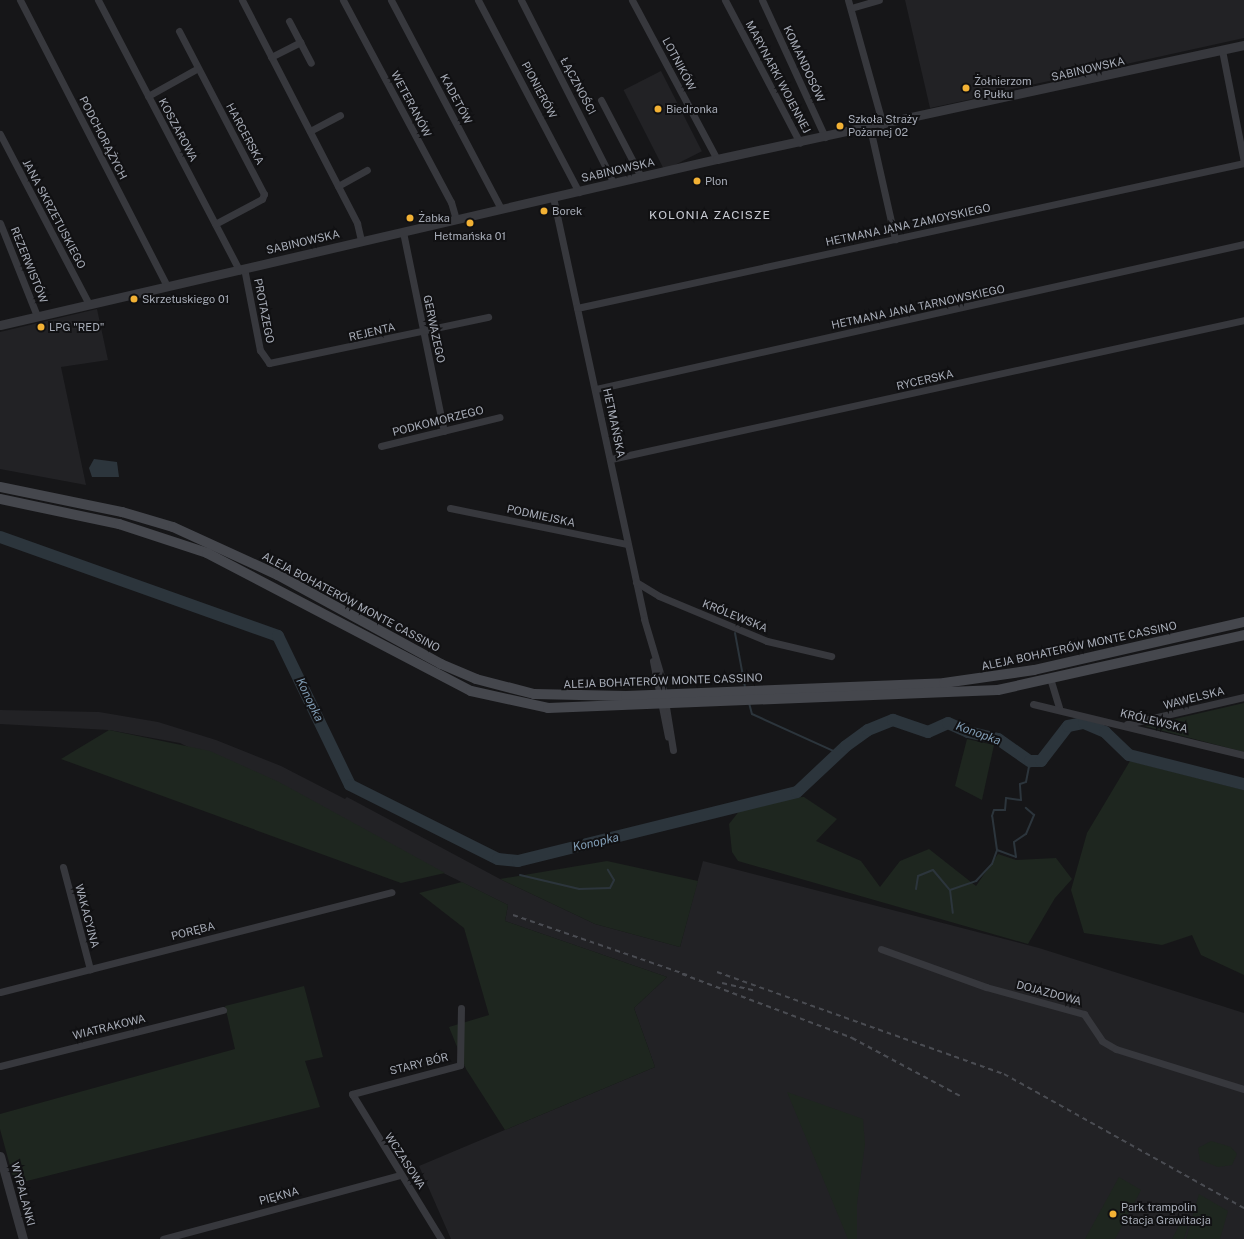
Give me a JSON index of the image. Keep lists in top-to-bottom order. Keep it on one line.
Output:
{"streets":{"main road":["ALEJA BOHATERÓW MONTE CASSINO"],"street":["LOTNIKÓW","KOMANDOSÓW","SABINOWSKA","MARYNARKI WOJENNEJ","ŁĄCZNOŚCI","PIONIERÓW","KADETÓW","WETERANÓW","KOSZAROWA","HARCERSKA","PODCHORĄŻYCH","JANA SKRZETUSKIEGO","HETMANA JANA ZAMOYSKIEGO","REZERWISTÓW","HETMANA JANA TARNOWSKIEGO","PROTAZEGO","GERWAZEGO","REJENTA","RYCERSKA","PODKOMORZEGO","HETMAŃSKA","PODMIEJSKA","KRÓLEWSKA","WAWELSKA","WAKACYJNA","PORĘBA","DOJAZDOWA","WIATRAKOWA","STARY BÓR","WCZASOWA","WYPALANKI","PIĘKNA"]},"crossings":[["LOTNIKÓW","SABINOWSKA"],["KOMANDOSÓW","SABINOWSKA"],["SABINOWSKA","MARYNARKI WOJENNEJ"],["SABINOWSKA","ŁĄCZNOŚCI"],["SABINOWSKA","PIONIERÓW"],["SABINOWSKA","KADETÓW"],["SABINOWSKA","WETERANÓW"],["SABINOWSKA","KOSZAROWA"],["SABINOWSKA","PODCHORĄŻYCH"],["SABINOWSKA","JANA SKRZETUSKIEGO"],["SABINOWSKA","REZERWISTÓW"],["SABINOWSKA","PROTAZEGO"],["SABINOWSKA","GERWAZEGO"],["SABINOWSKA","HETMAŃSKA"],["KOSZAROWA","HARCERSKA"],["KOSZAROWA","PROTAZEGO"],["HETMANA JANA ZAMOYSKIEGO","HETMAŃSKA"],["HETMANA JANA TARNOWSKIEGO","HETMAŃSKA"],["PROTAZEGO","REJENTA"],["GERWAZEGO","REJENTA"],["GERWAZEGO","PODKOMORZEGO"],["RYCERSKA","HETMAŃSKA"],["HETMAŃSKA","PODMIEJSKA"],["HETMAŃSKA","ALEJA BOHATERÓW MONTE CASSINO"],["HETMAŃSKA","KRÓLEWSKA"],["KRÓLEWSKA","WAWELSKA"],["WAKACYJNA","PORĘBA"],["STARY BÓR","WCZASOWA"],["WCZASOWA","PIĘKNA"]],"districts":["KOLONIA ZACISZE"],"water":["Konopka"],"places":["Żołnierzom 6 Pułku","Biedronka","Szkoła Straży Pożarnej 02","Plon","Borek","Żabka","Hetmańska 01","Skrzetuskiego 01","LPG \"RED\"","Park trampolin Stacja Grawitacja"]}
